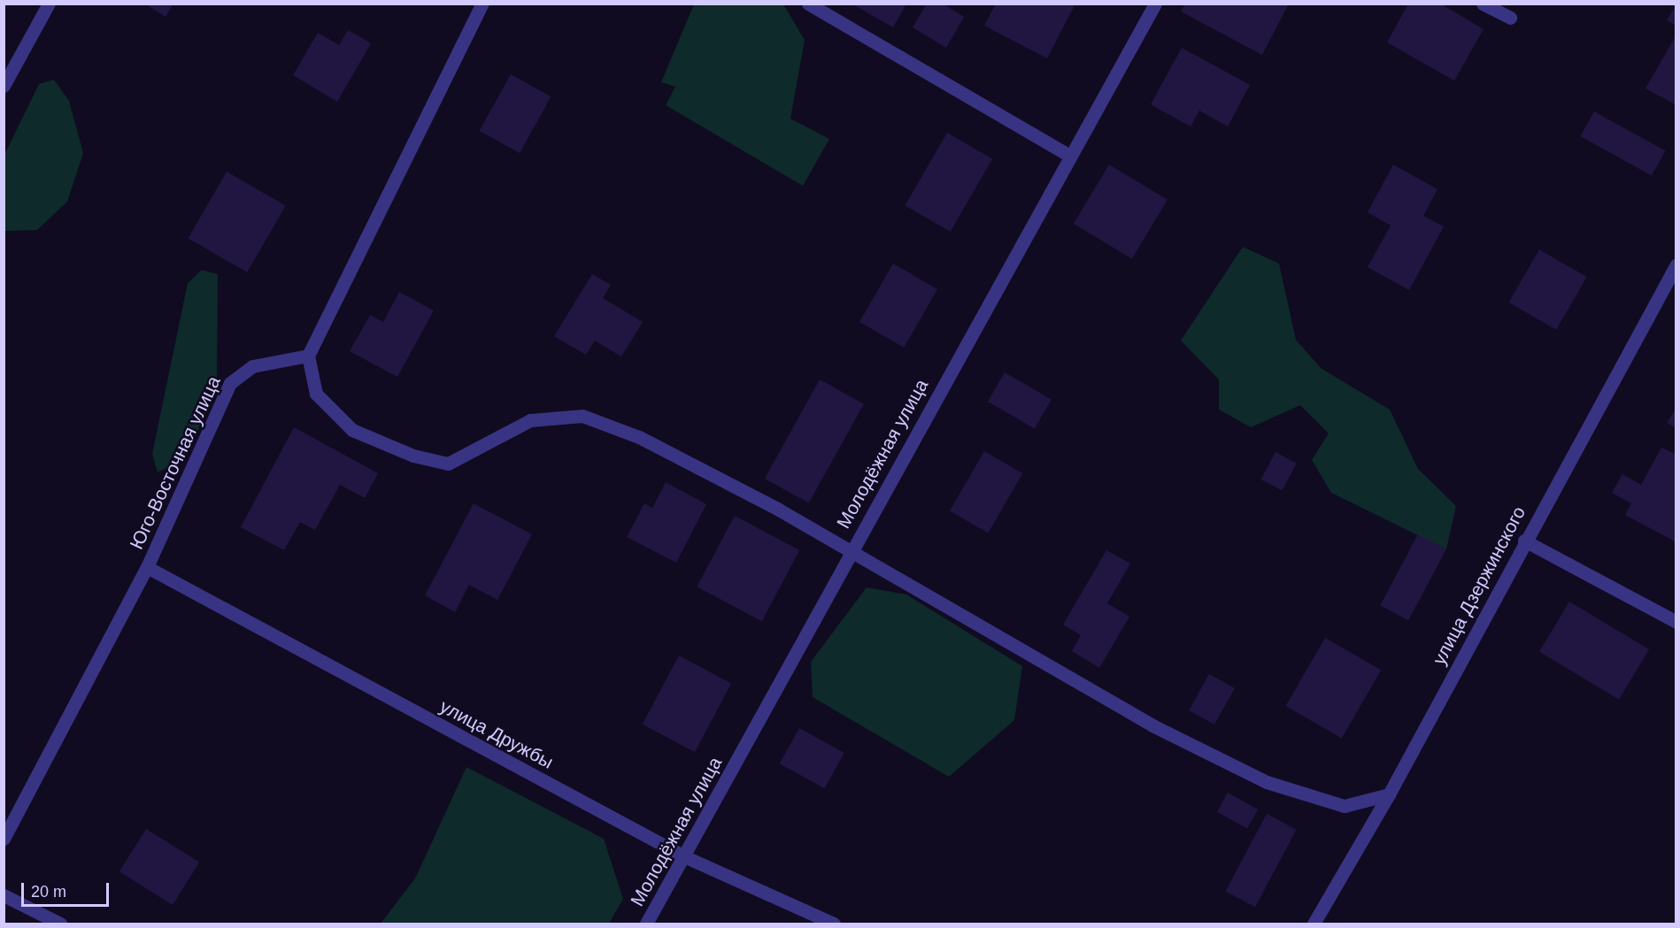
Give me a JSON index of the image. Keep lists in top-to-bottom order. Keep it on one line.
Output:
{"streets":{"street":["Молодёжная улица","Юго-Восточная улица","улица Дзержинского","улица Дружбы"]},"crossings":[["Молодёжная улица","улица Дружбы"],["Юго-Восточная улица","улица Дружбы"]],"scale_bar":"20 m"}
